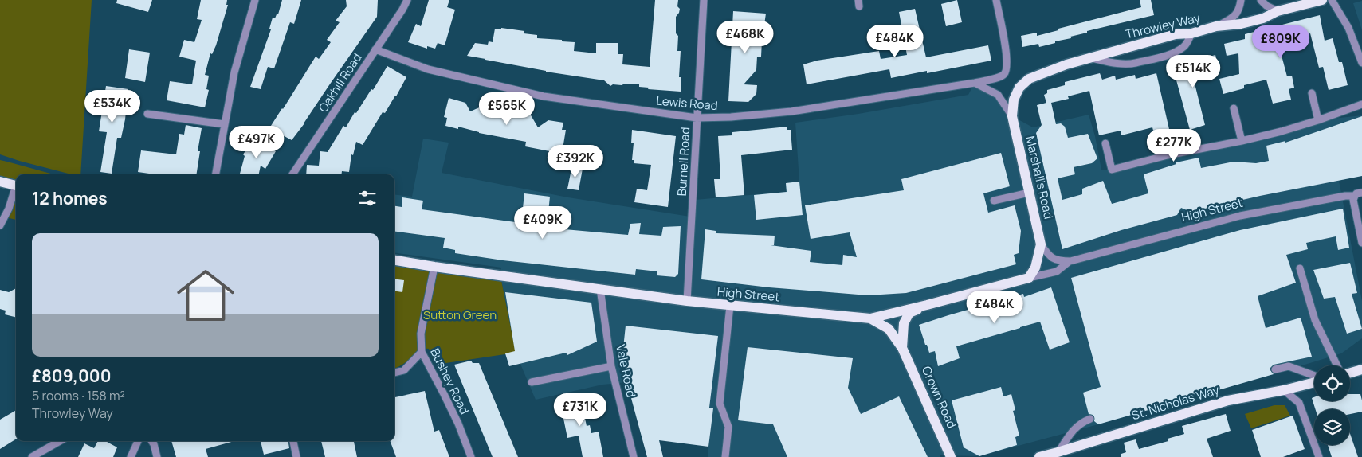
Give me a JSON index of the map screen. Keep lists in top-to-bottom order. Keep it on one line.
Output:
{"streets":{"main road":["Throwley Way","Marshall's Road","High Street","Crown Road","St. Nicholas Way"],"street":["Oakhill Road","Lewis Road","Burnell Road","Vale Road","Bushey Road"]},"crossings":[["Throwley Way","Marshall's Road"],["Oakhill Road","Lewis Road"],["Lewis Road","Burnell Road"],["Burnell Road","High Street"],["Marshall's Road","High Street"],["High Street","Vale Road"],["High Street","Bushey Road"],["High Street","Crown Road"]],"parks":["Sutton Green"],"page":{"price":["£468K","£484K","£809K","£514K","£534K","£565K","£497K","£277K","£392K","£409K","£484K","£731K"],"heading":"12 homes","list":[{"name":"£809,000","note":"5 rooms · 158 m² · Throwley Way"}]}}
